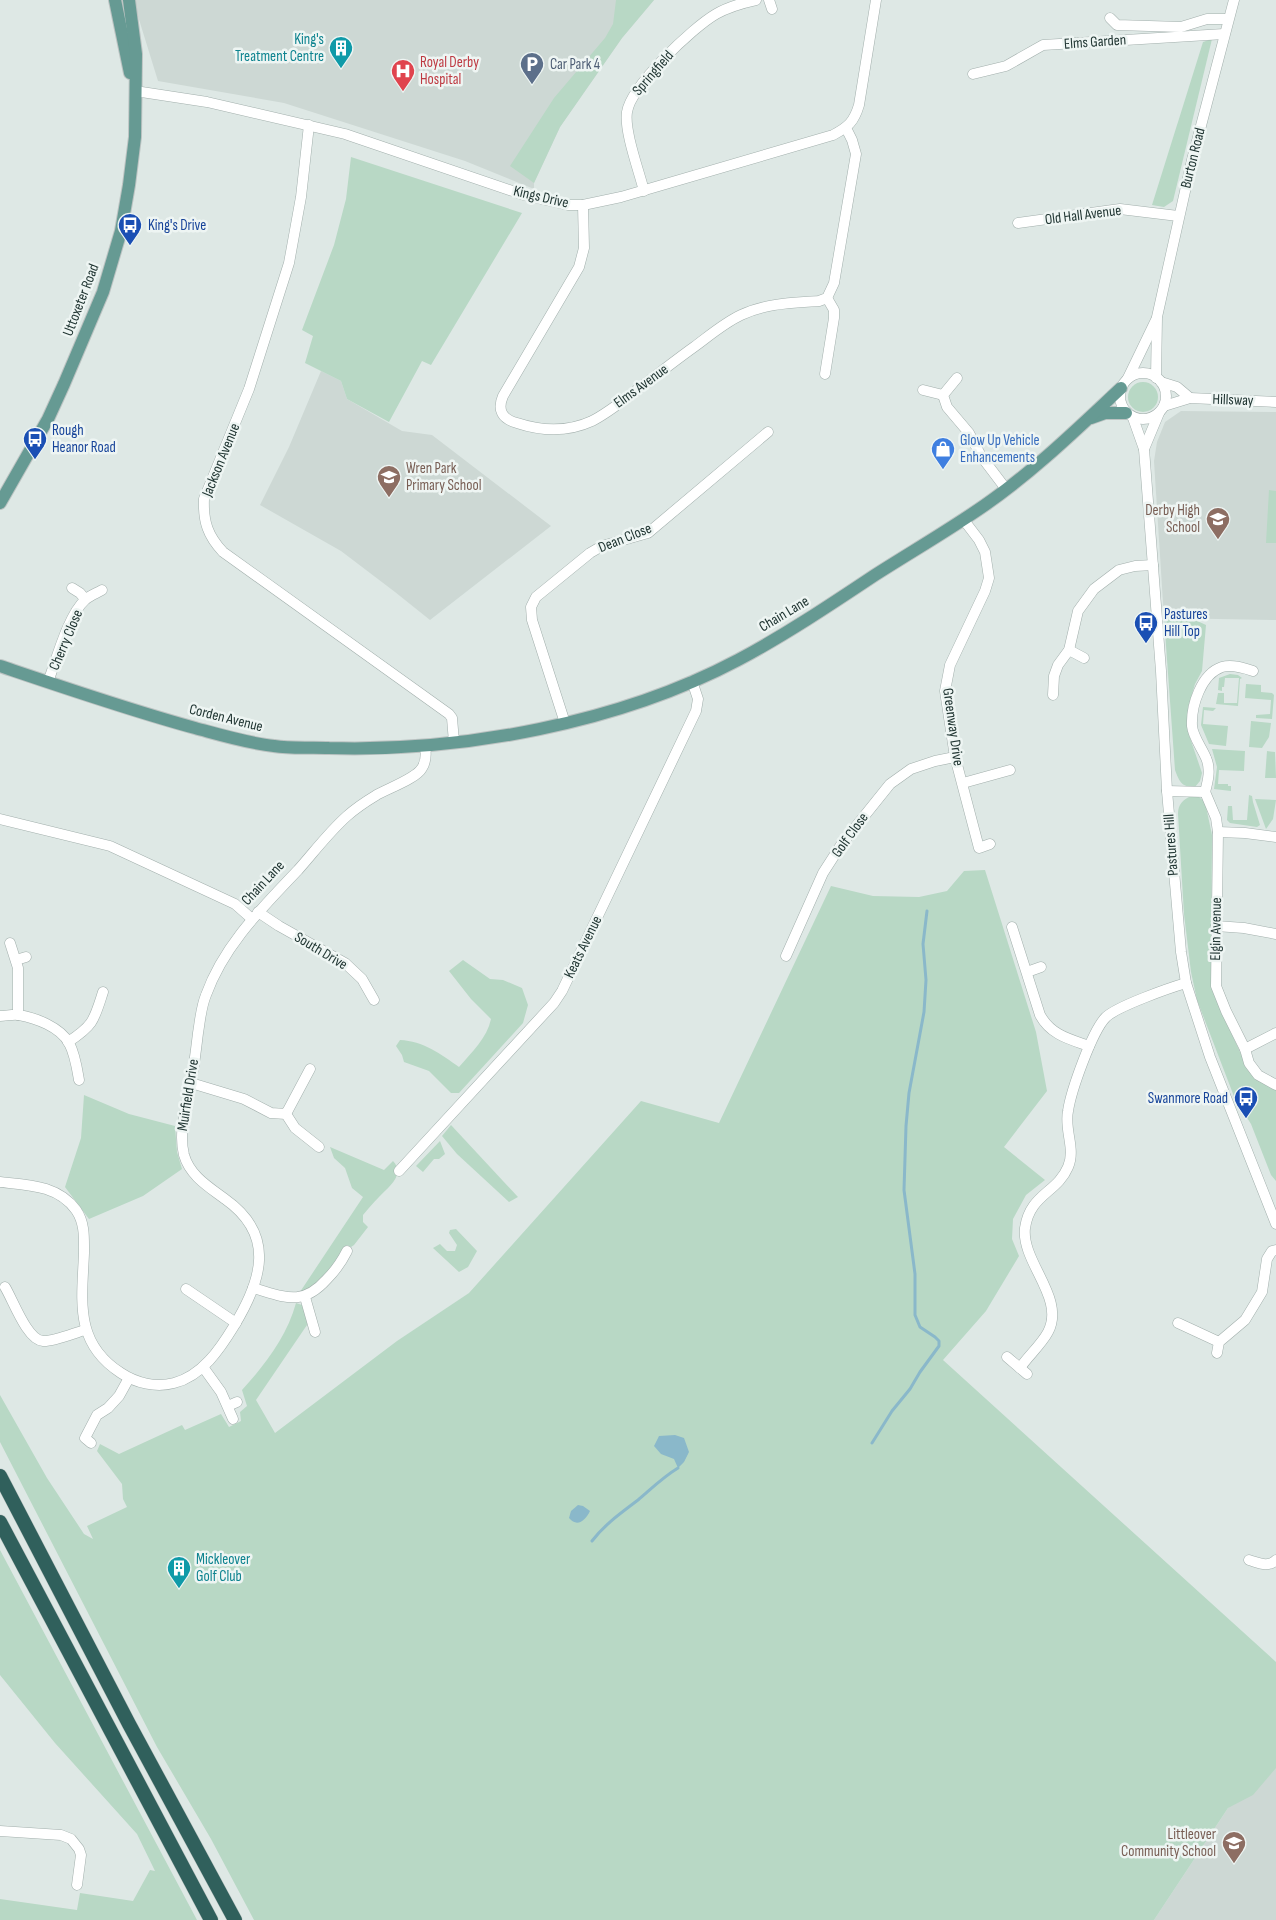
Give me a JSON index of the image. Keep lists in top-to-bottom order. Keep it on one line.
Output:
{"streets":{"main road":["Uttoxeter Road","Chain Lane","Corden Avenue"],"street":["Elms Garden","Springfield","Burton Road","Kings Drive","Old Hall Avenue","Elms Avenue","Hillsway","Jackson Avenue","Dean Close","Cherry Close","Greenway Drive","Golf Close","Pastures Hill","Elgin Avenue","Keats Avenue","South Drive","Muirfield Drive"]},"crossings":[["Elms Garden","Burton Road"],["Springfield","Kings Drive"],["Burton Road","Old Hall Avenue"],["Burton Road","Hillsway"],["Burton Road","Chain Lane"],["Burton Road","Pastures Hill"],["Kings Drive","Uttoxeter Road"],["Kings Drive","Elms Avenue"],["Kings Drive","Jackson Avenue"],["Hillsway","Chain Lane"],["Hillsway","Pastures Hill"],["Jackson Avenue","Chain Lane"],["Jackson Avenue","Corden Avenue"],["Dean Close","Chain Lane"],["Chain Lane","Corden Avenue"],["Chain Lane","Greenway Drive"],["Chain Lane","Pastures Hill"],["Chain Lane","Keats Avenue"],["Chain Lane","South Drive"],["Chain Lane","Muirfield Drive"],["Cherry Close","Corden Avenue"],["Greenway Drive","Golf Close"],["South Drive","Muirfield Drive"]],"places":{"building":["King's Treatment Centre","Mickleover Golf Club"],"parking":["Car Park 4"],"hospital":["Royal Derby Hospital"],"bus stop":["King's Drive","Rough Heanor Road","Pastures Hill Top","Swanmore Road"],"shop":["Glow Up Vehicle Enhancements"],"school or university":["Wren Park Primary School","Derby High School","Littleover Community School"]}}
